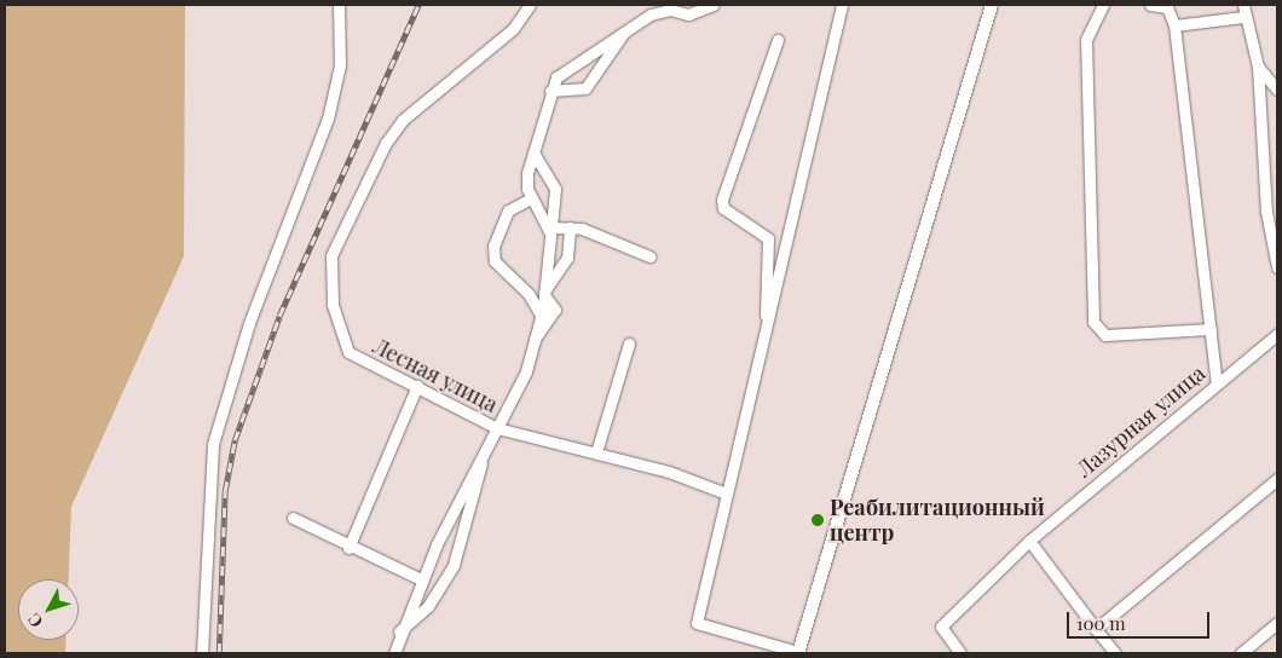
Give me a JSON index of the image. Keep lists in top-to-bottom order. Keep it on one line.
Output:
{"streets":{"street":["Лесная улица","Лазурная улица"]},"places":["Реабилитационный центр"],"scale_bar":"100 m","north":"bottom left"}
